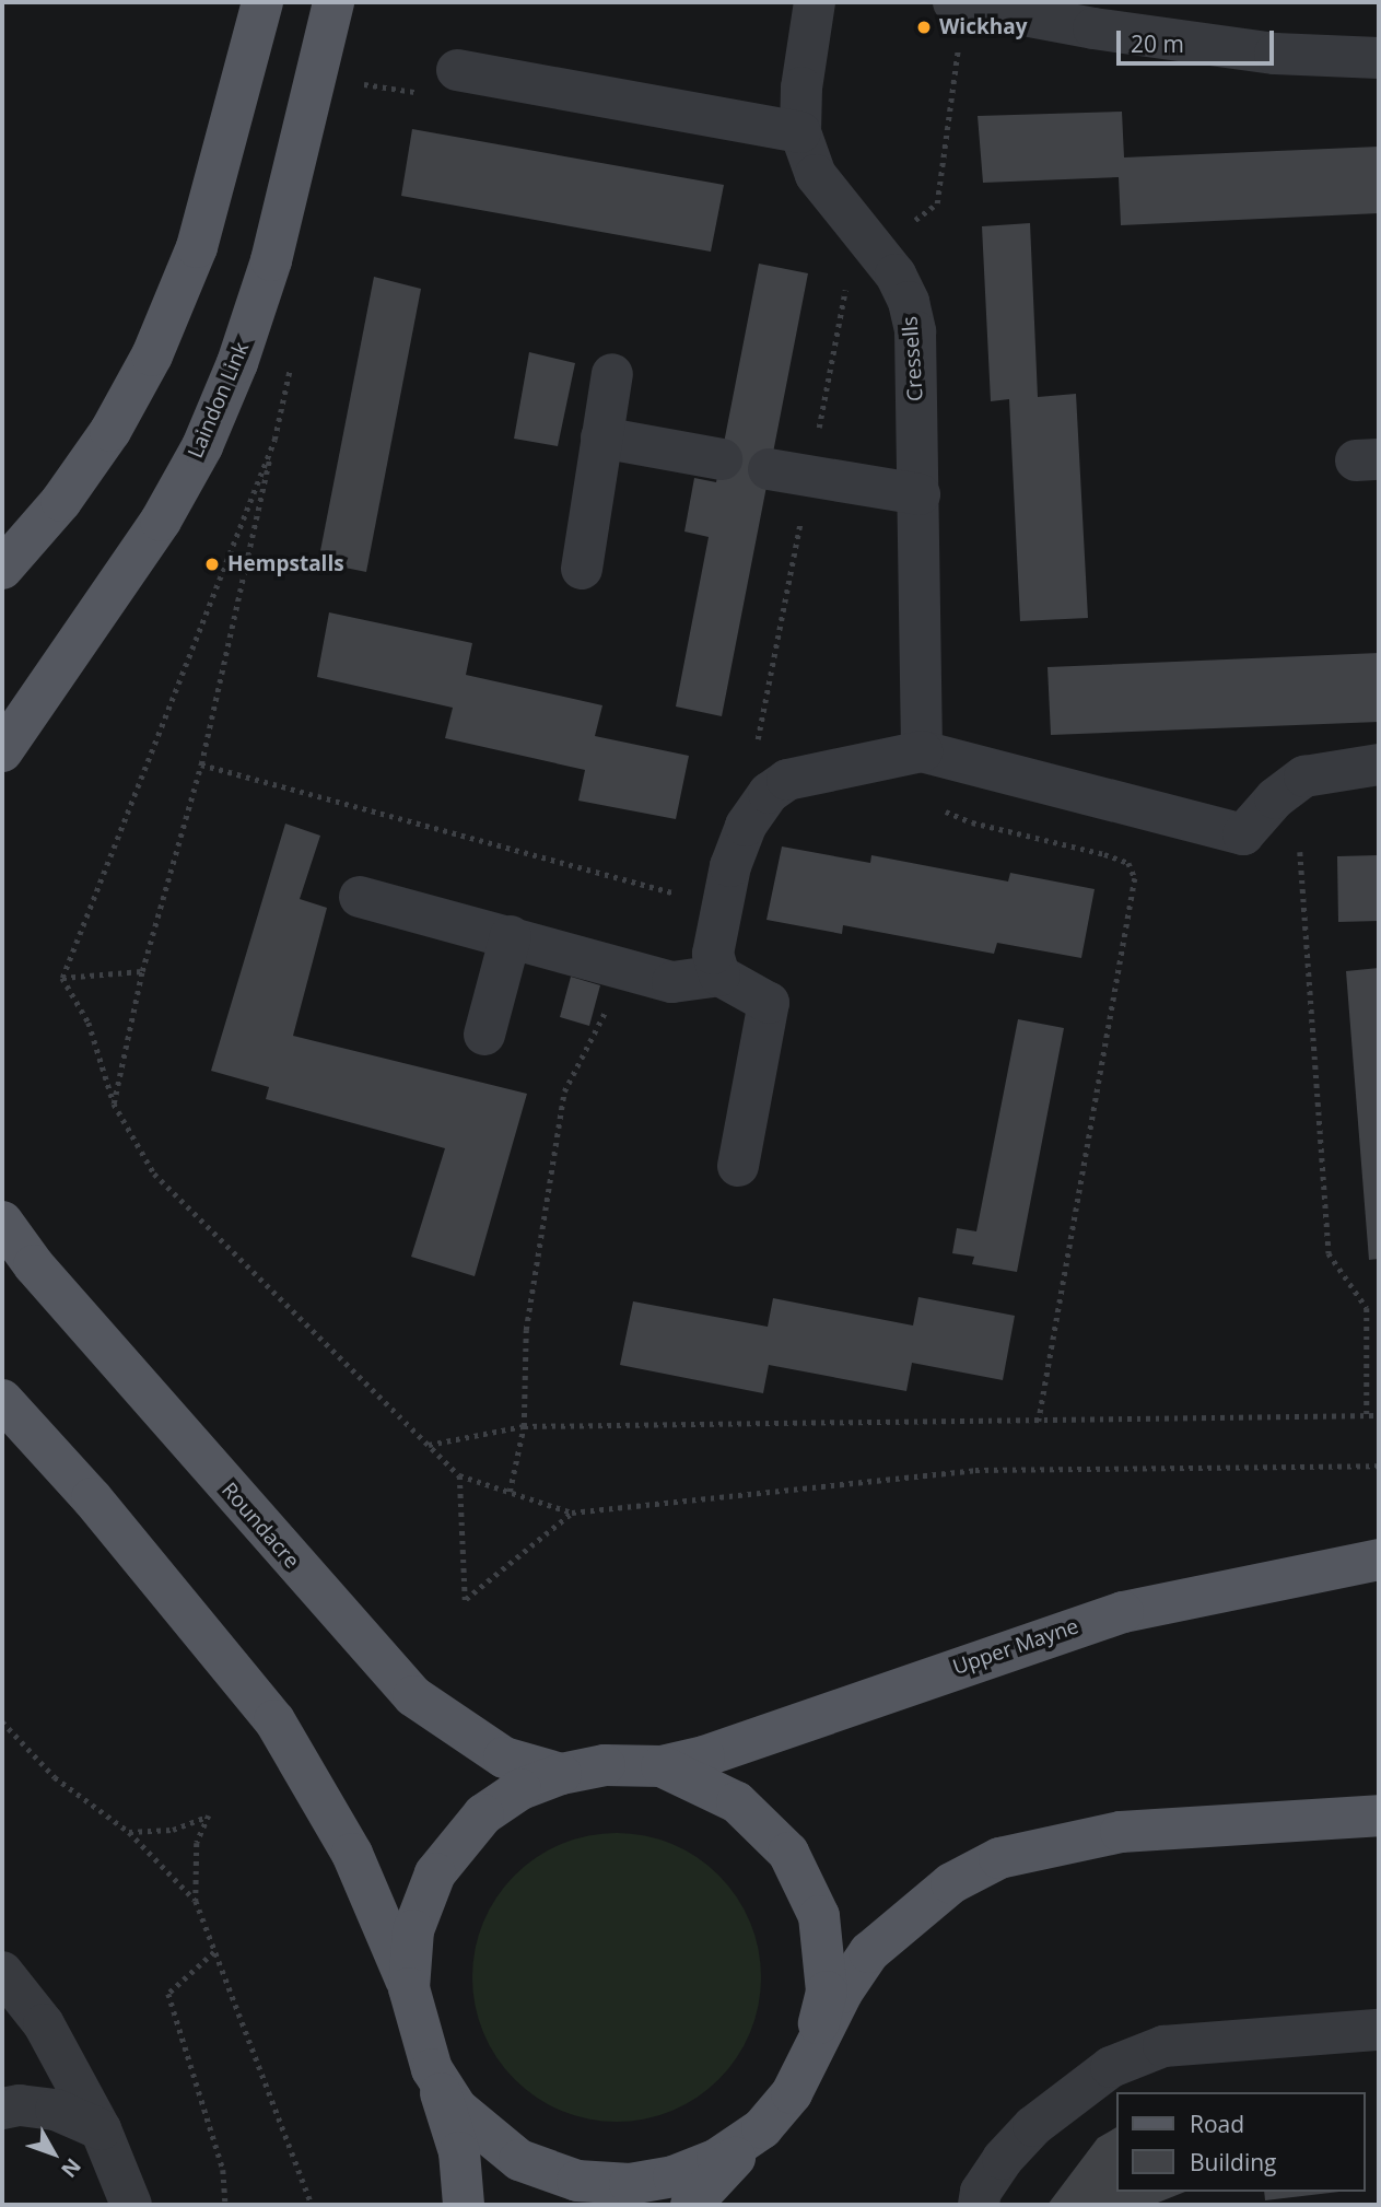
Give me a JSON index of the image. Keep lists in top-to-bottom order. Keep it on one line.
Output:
{"streets":{"main road":["Laindon Link","Roundacre","Upper Mayne"],"street":["Cressells"]},"crossings":[["Roundacre","Upper Mayne"]],"places":["Wickhay","Hempstalls"],"legend":["Road","Building"],"scale_bar":"20 m","north":"bottom right"}
